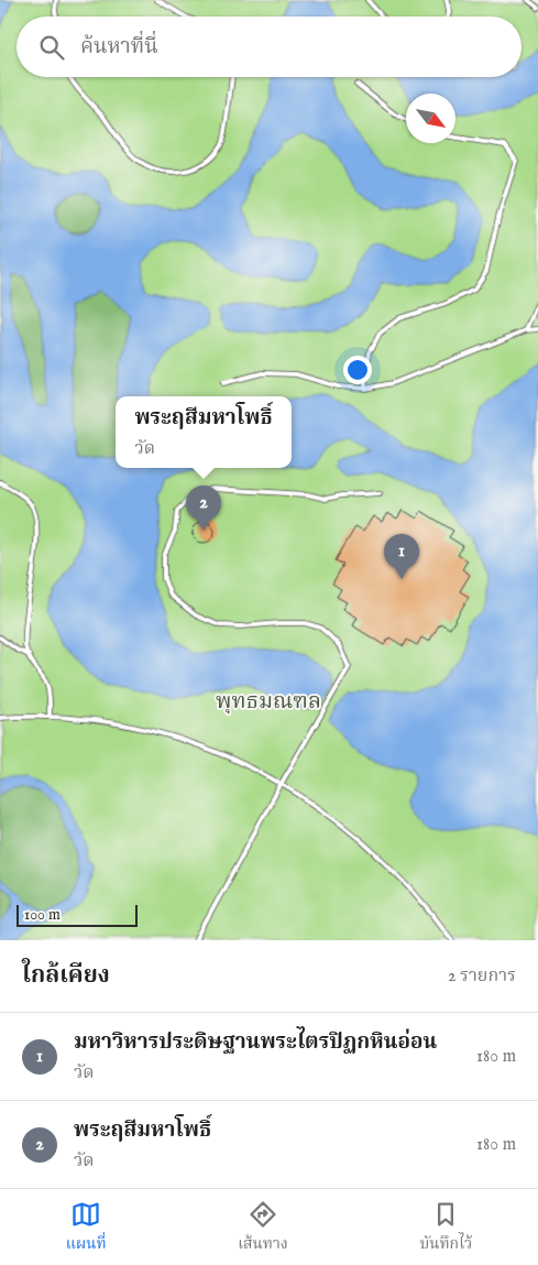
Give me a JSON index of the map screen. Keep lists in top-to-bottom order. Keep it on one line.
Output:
{"parks":["พุทธมณฑล"],"scale_bar":"100 m","north":"bottom right","page":{"search":"ค้นหาที่นี่","popup":["พระฤสีมหาโพธิ์","วัด"],"pins":["2","1"],"scale":"100 m","heading":["ใกล้เคียง","2 รายการ"],"list":[{"mark":"1","name":"มหาวิหารประดิษฐานพระไตรปิฏกหินอ่อน","note":"วัด","value":"180 m"},{"mark":"2","name":"พระฤสีมหาโพธิ์","note":"วัด","value":"180 m"}],"nav":["แผนที่","เส้นทาง","บันทึกไว้"]}}
